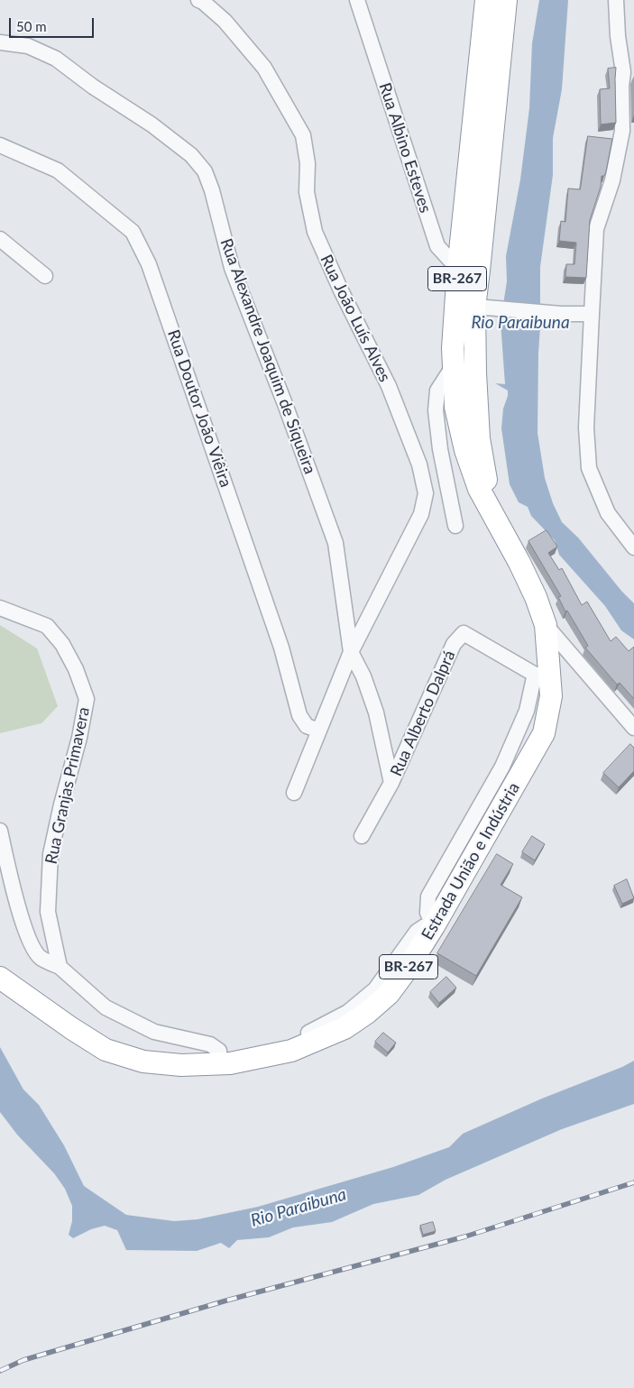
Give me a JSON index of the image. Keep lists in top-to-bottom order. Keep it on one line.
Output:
{"streets":{"highway":["BR-267","Estrada União e Indústria"],"street":["Rua Albino Esteves","Rua João Luís Alves","Rua Alexandre Joaquim de Siqueira","Rua Doutor João Viêira","Rua Alberto Dalprá","Rua Granjas Primavera"]},"crossings":[["Rua Albino Esteves","BR-267"],["BR-267","Estrada União e Indústria"],["Rua João Luís Alves","Rua Alexandre Joaquim de Siqueira"],["Rua João Luís Alves","Rua Doutor João Viêira"],["Rua Alberto Dalprá","Estrada União e Indústria"]],"water":["Rio Paraibuna"],"scale_bar":"50 m"}
